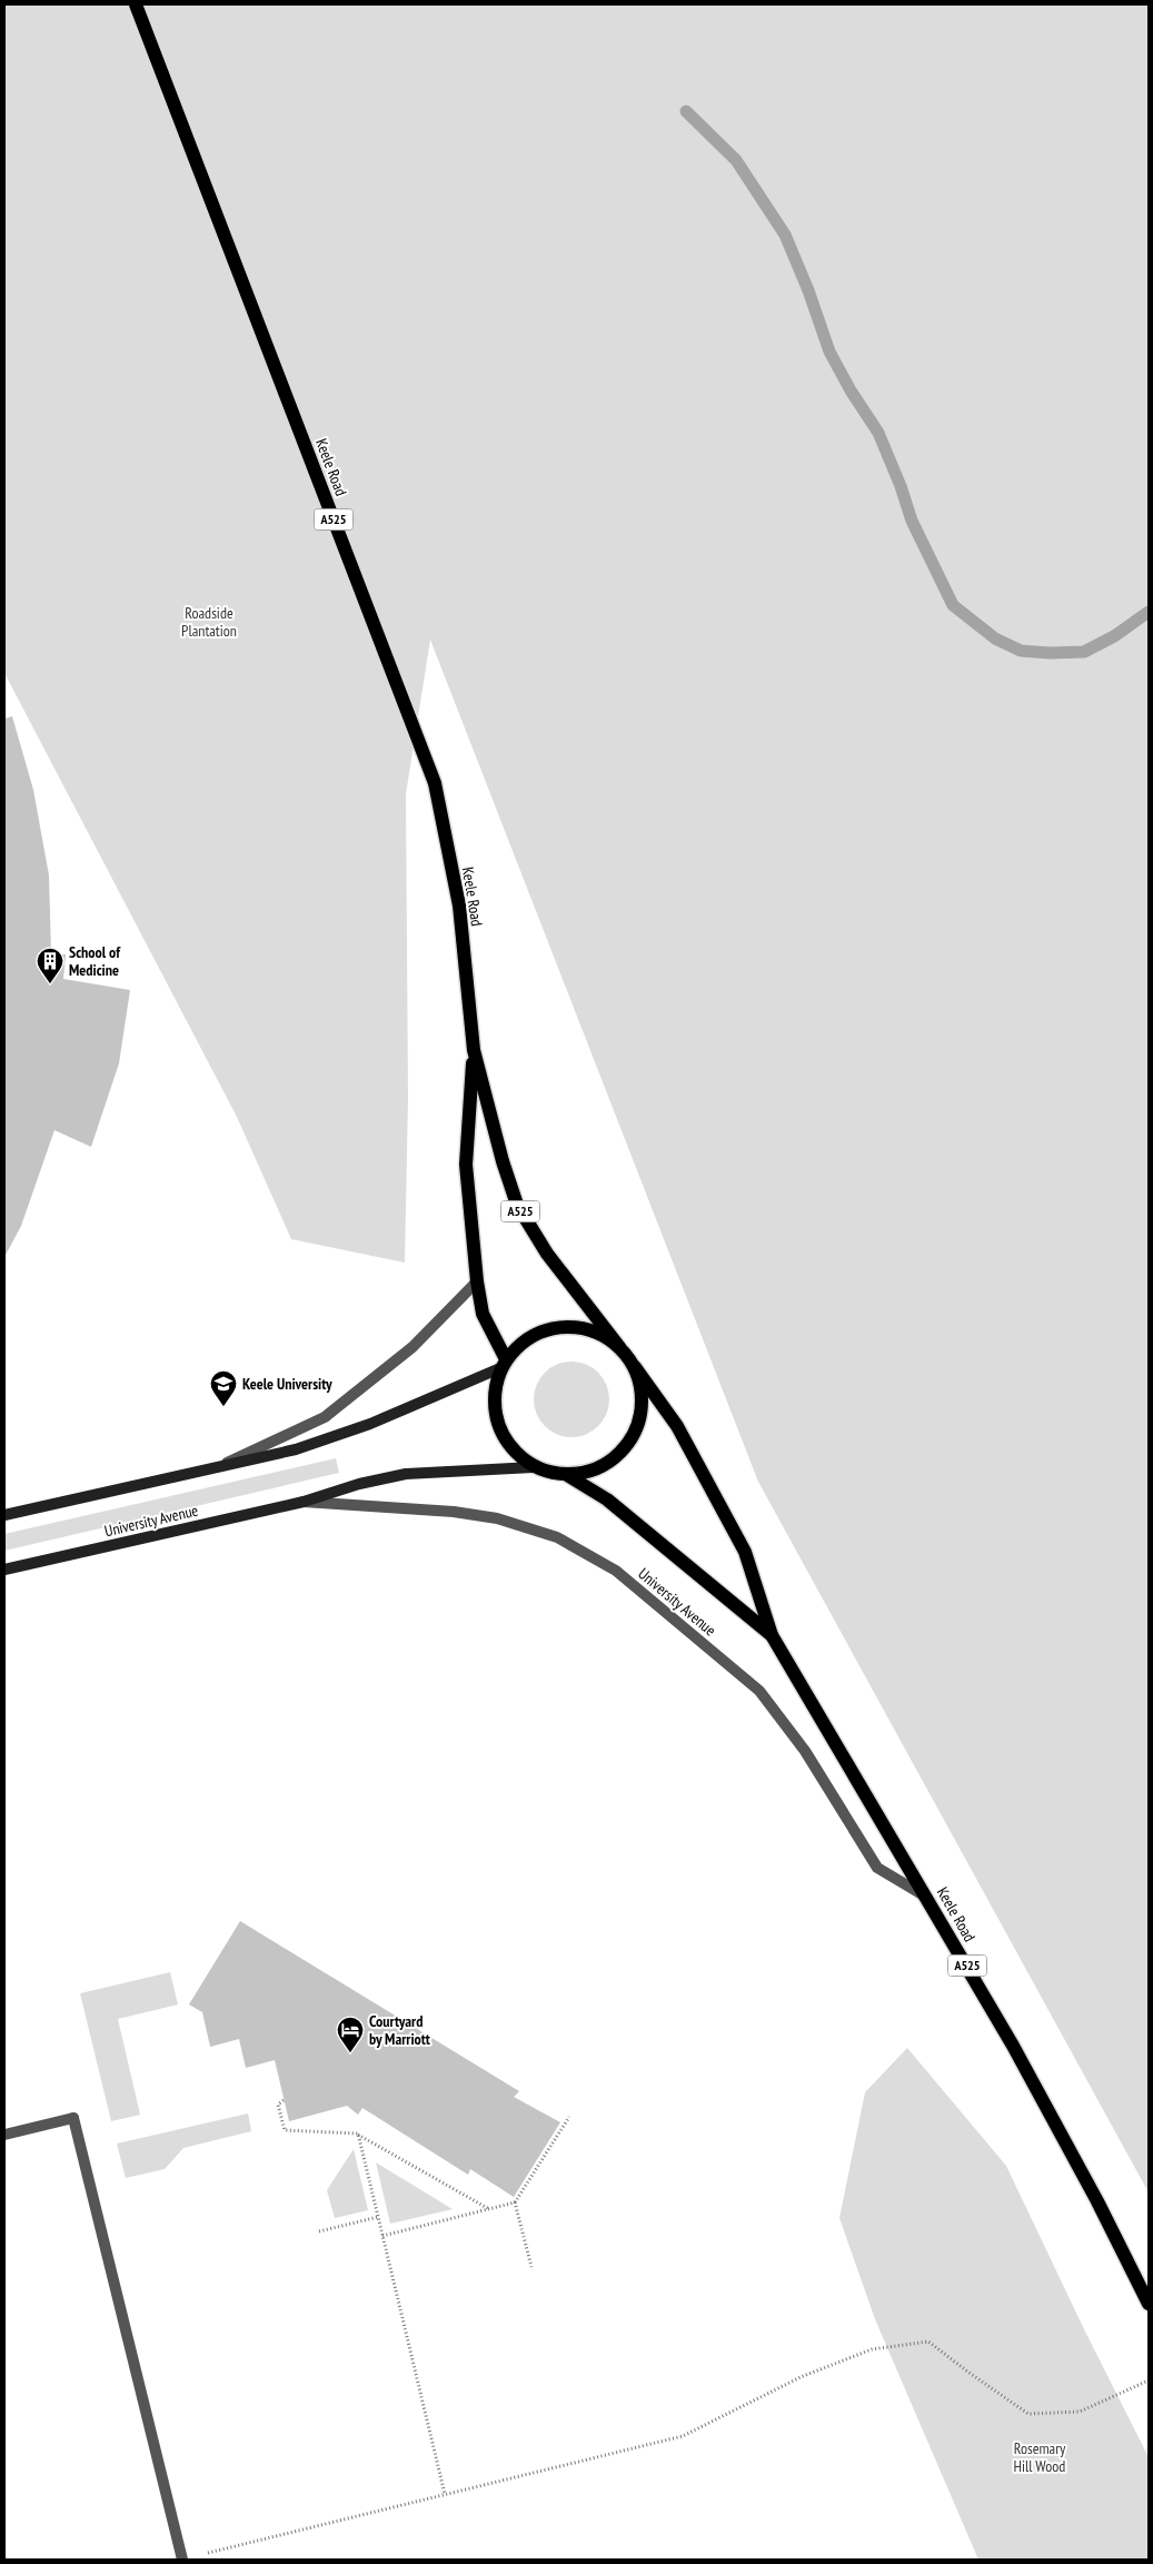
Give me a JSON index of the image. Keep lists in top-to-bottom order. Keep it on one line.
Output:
{"streets":{"main road":["Keele Road","A525","University Avenue"]},"crossings":[["Keele Road","A525"],["Keele Road","University Avenue"],["A525","University Avenue"]],"parks":["Roadside Plantation","Rosemary Hill Wood"],"places":{"building":["School of Medicine"],"school or university":["Keele University"],"hotel":["Courtyard by Marriott"]}}
